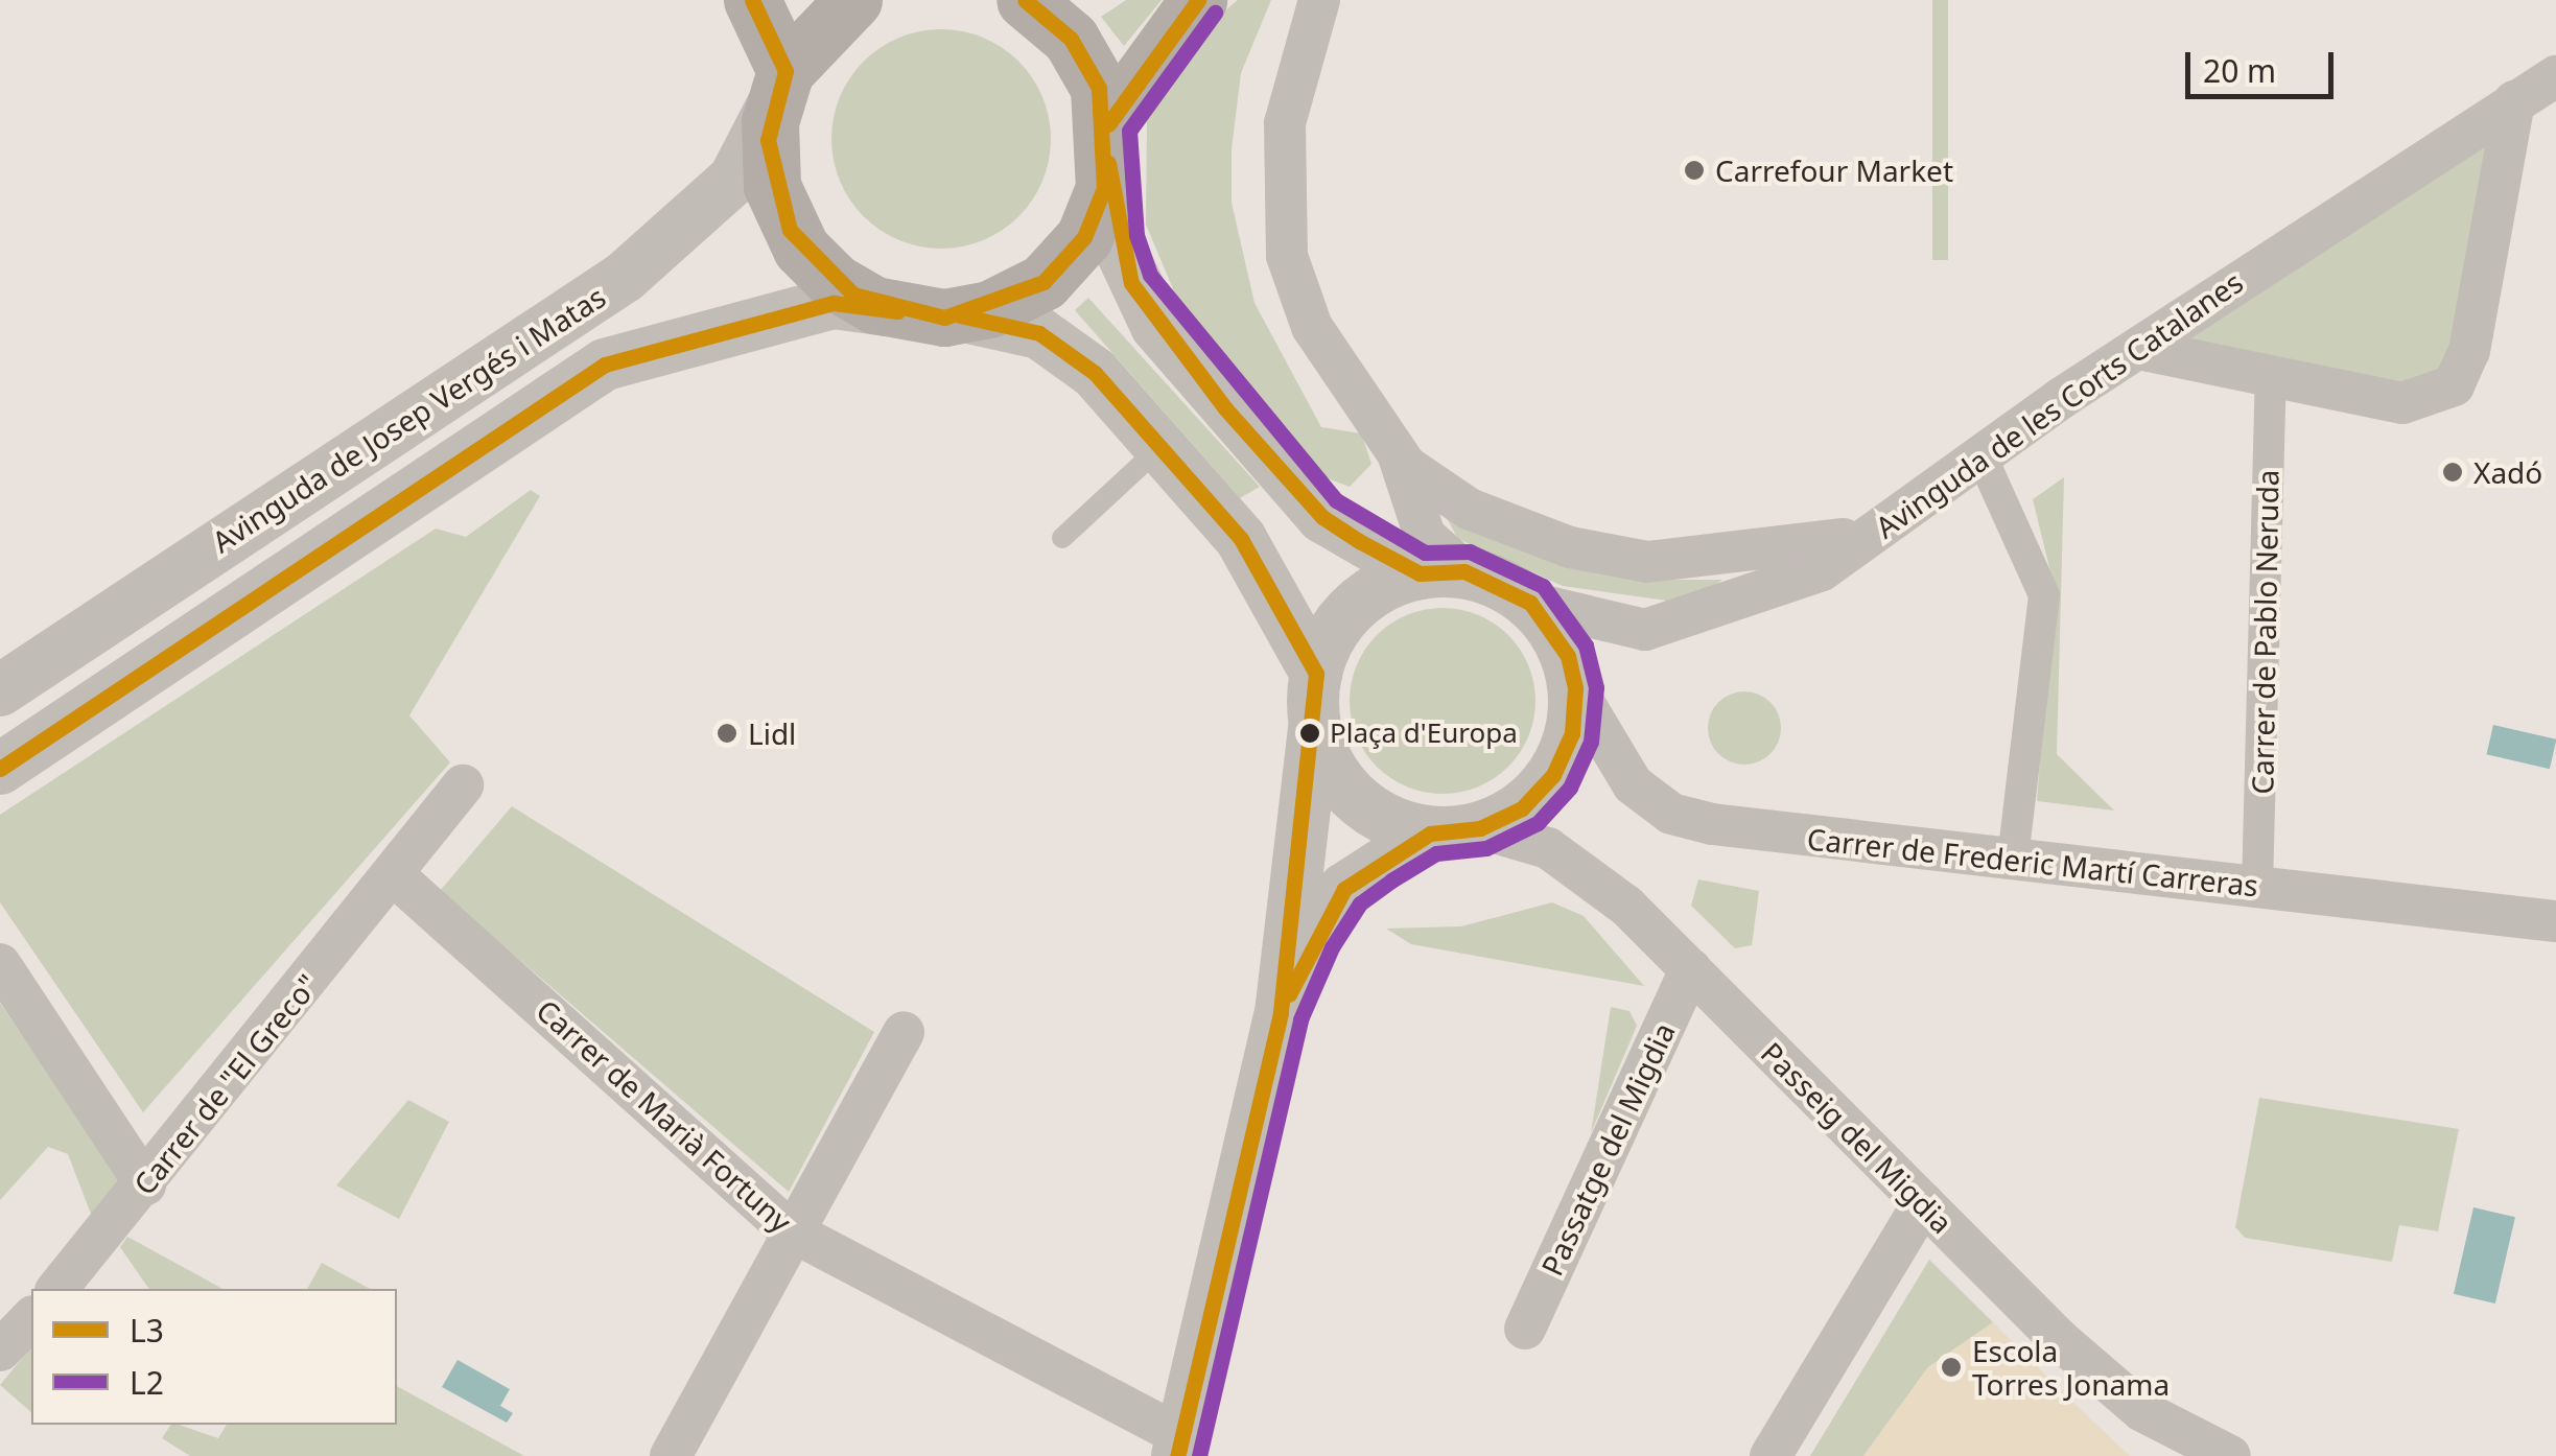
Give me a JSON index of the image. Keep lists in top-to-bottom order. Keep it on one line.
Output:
{"streets":{"street":["Avinguda de les Corts Catalanes","Avinguda de Josep Vergés i Matas","Carrer de Pablo Neruda","Carrer de Frederic Martí Carreras","Carrer de \"El Greco\"","Carrer de Marià Fortuny","Passeig del Migdia","Passatge del Migdia"]},"crossings":[["Avinguda de les Corts Catalanes","Carrer de Frederic Martí Carreras"],["Avinguda de les Corts Catalanes","Passeig del Migdia"],["Carrer de Pablo Neruda","Carrer de Frederic Martí Carreras"],["Carrer de Frederic Martí Carreras","Passeig del Migdia"],["Carrer de \"El Greco\"","Carrer de Marià Fortuny"],["Passeig del Migdia","Passatge del Migdia"]],"places":["Carrefour Market","Xadó","Lidl","Plaça d'Europa","Escola Torres Jonama"],"lines":["transit line L3","transit line L2"],"legend":["L3","L2"],"scale_bar":"20 m"}
